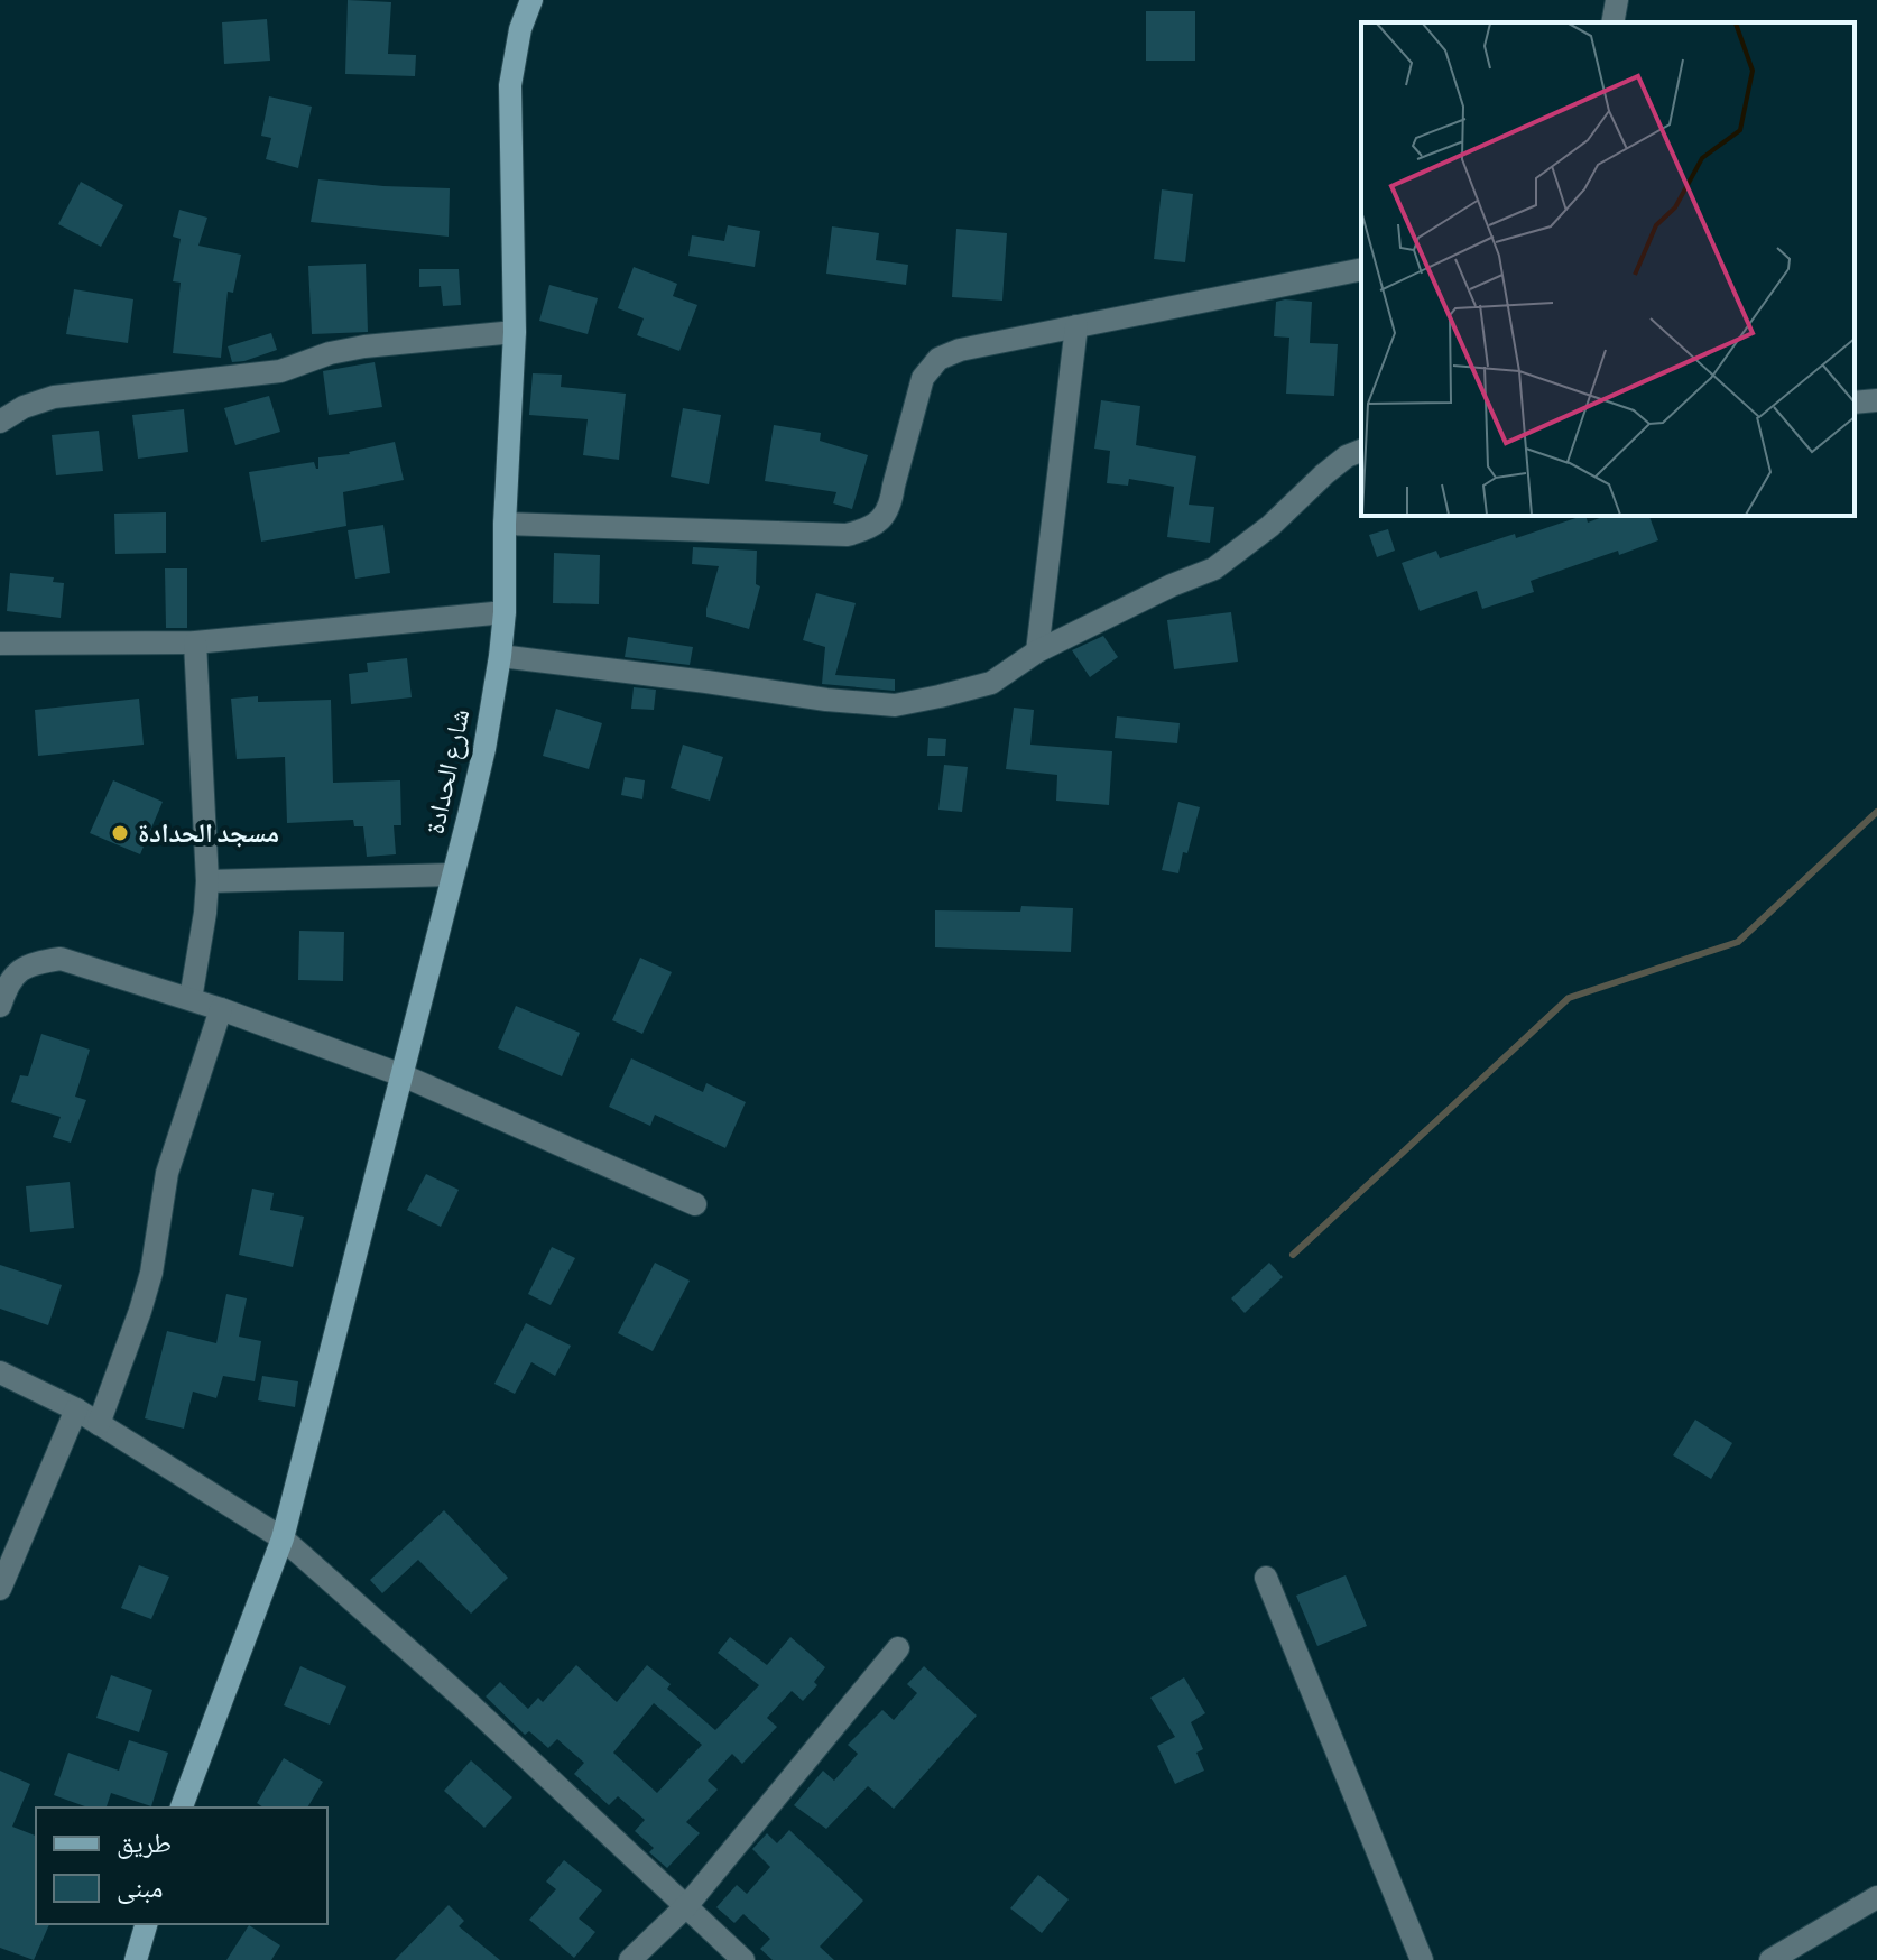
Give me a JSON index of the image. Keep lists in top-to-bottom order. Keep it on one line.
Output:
{"streets":{"street":["شارع الحدادة"]},"places":["مسجد الحدادة"],"legend":["طريق","مبنى"]}
